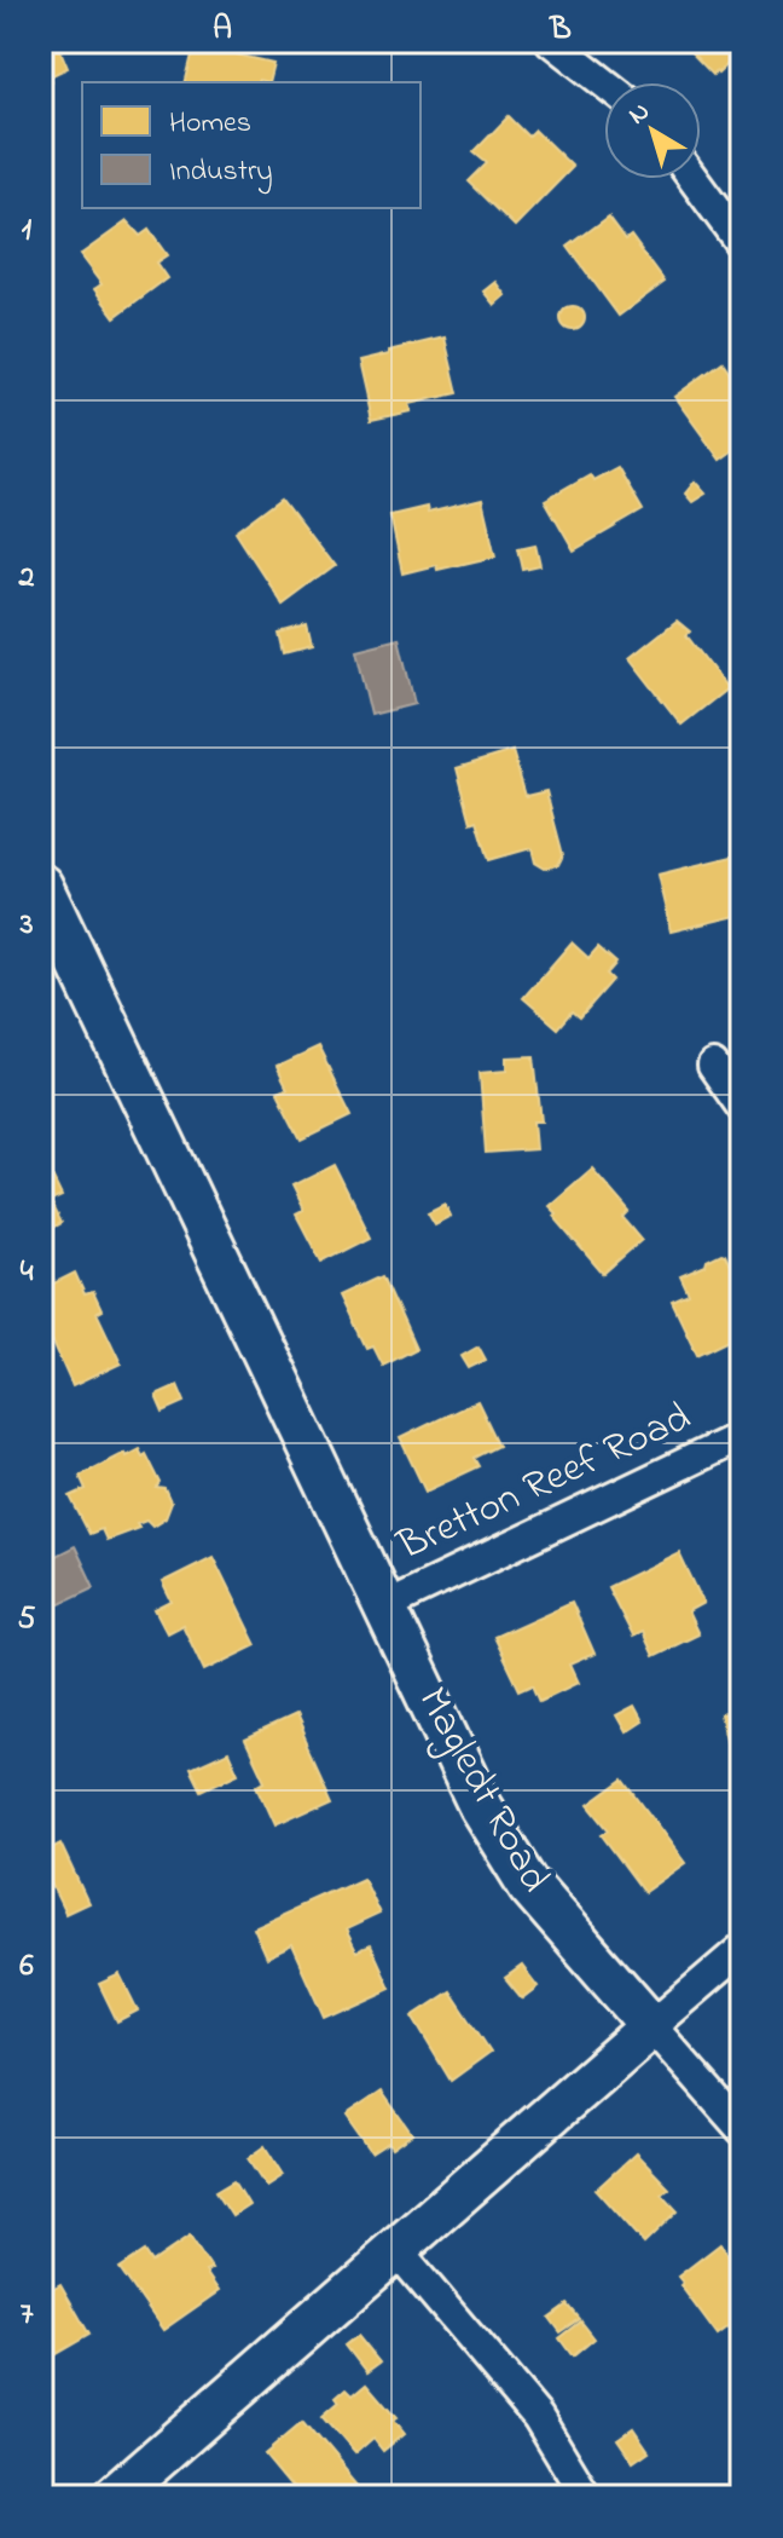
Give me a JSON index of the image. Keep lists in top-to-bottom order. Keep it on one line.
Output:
{"streets":{"street":["Bretton Reef Road","Magledt Road"]},"crossings":[["Bretton Reef Road","Magledt Road"]],"legend":["Homes","Industry"],"north":"top left","grid":{"columns":["A","B"],"rows":["1","2","3","4","5","6","7"]}}
